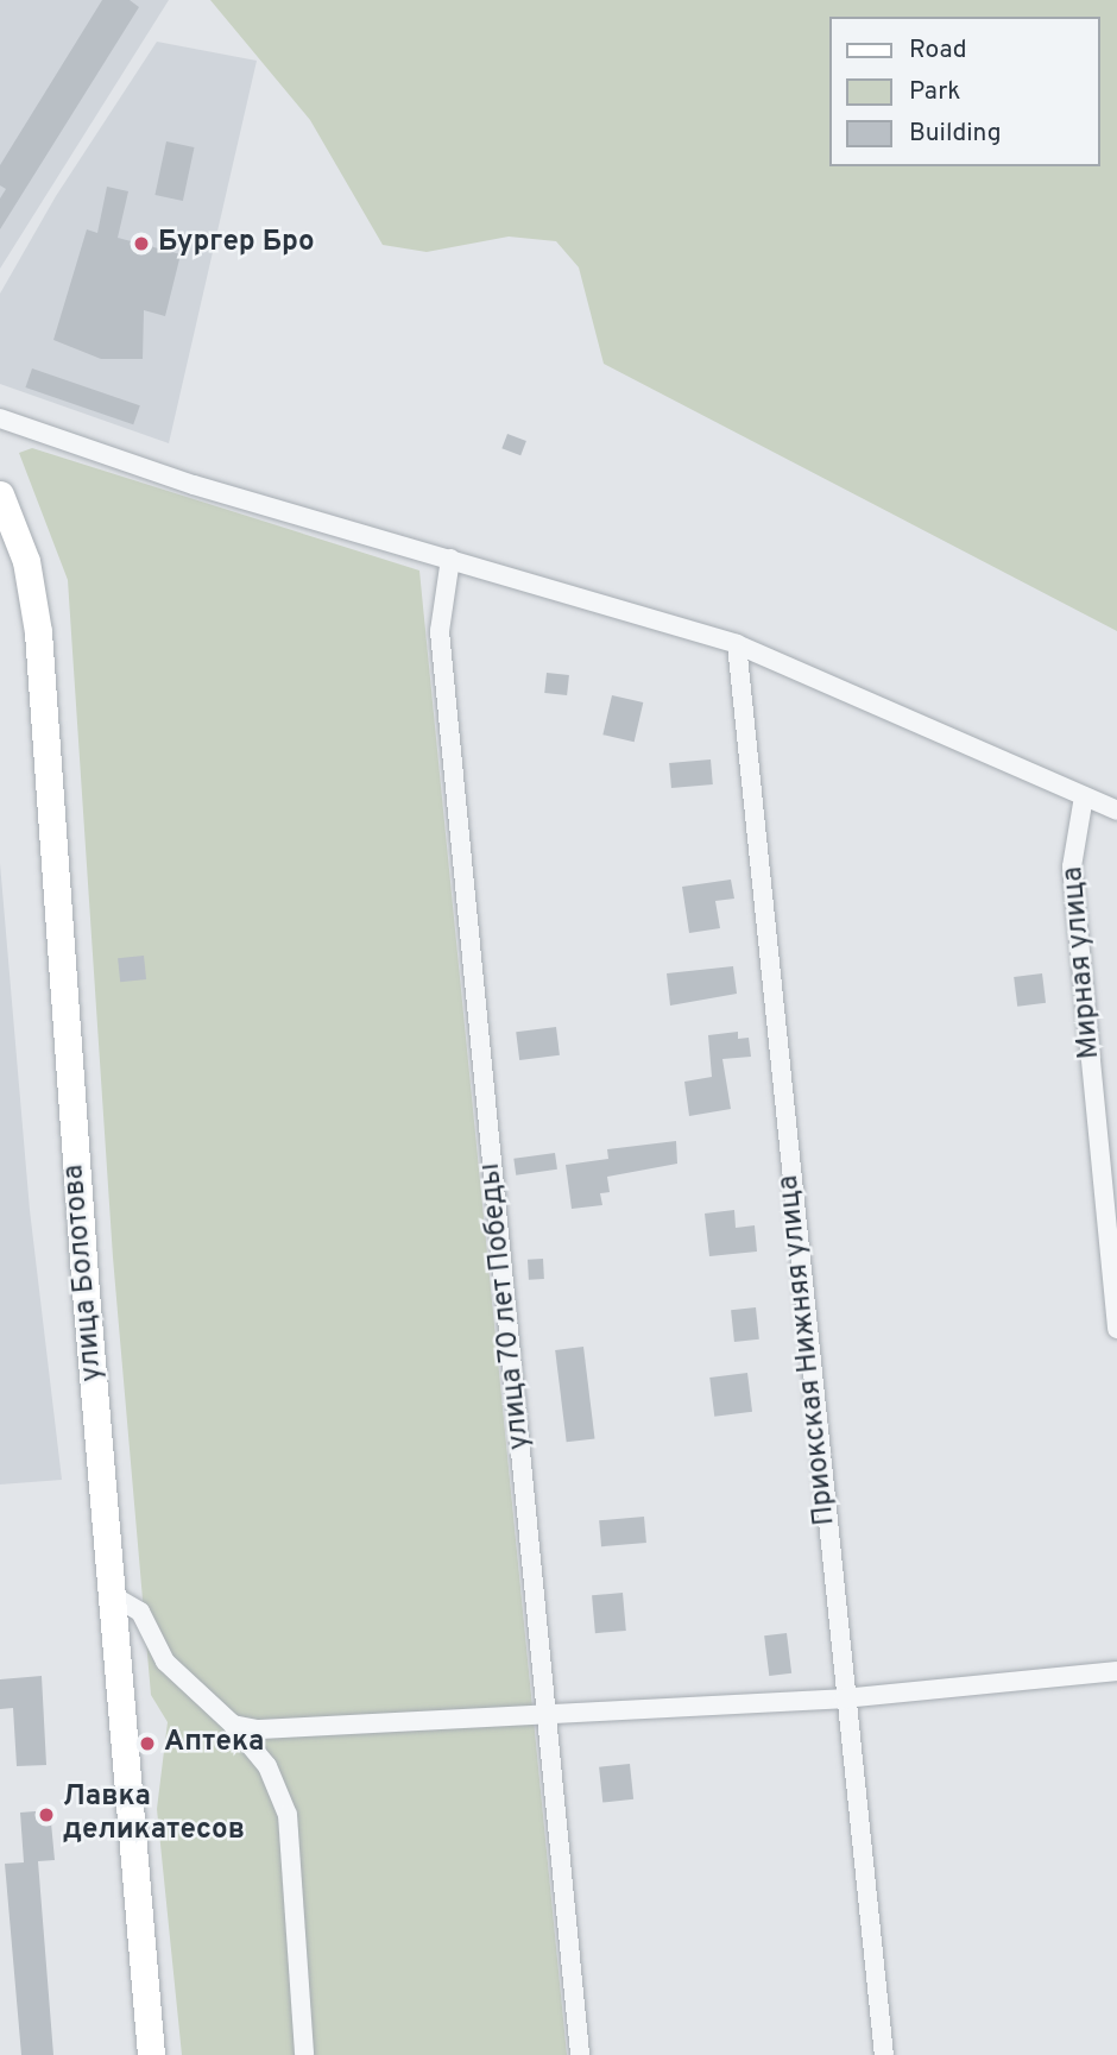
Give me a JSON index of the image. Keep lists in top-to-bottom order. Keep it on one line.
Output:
{"streets":{"main road":["улица Болотова"],"street":["Мирная улица","улица 70 лет Победы","Приокская Нижняя улица"]},"places":["Бургер Бро","Аптека","Лавка деликатесов"],"legend":["Road","Park","Building"]}
